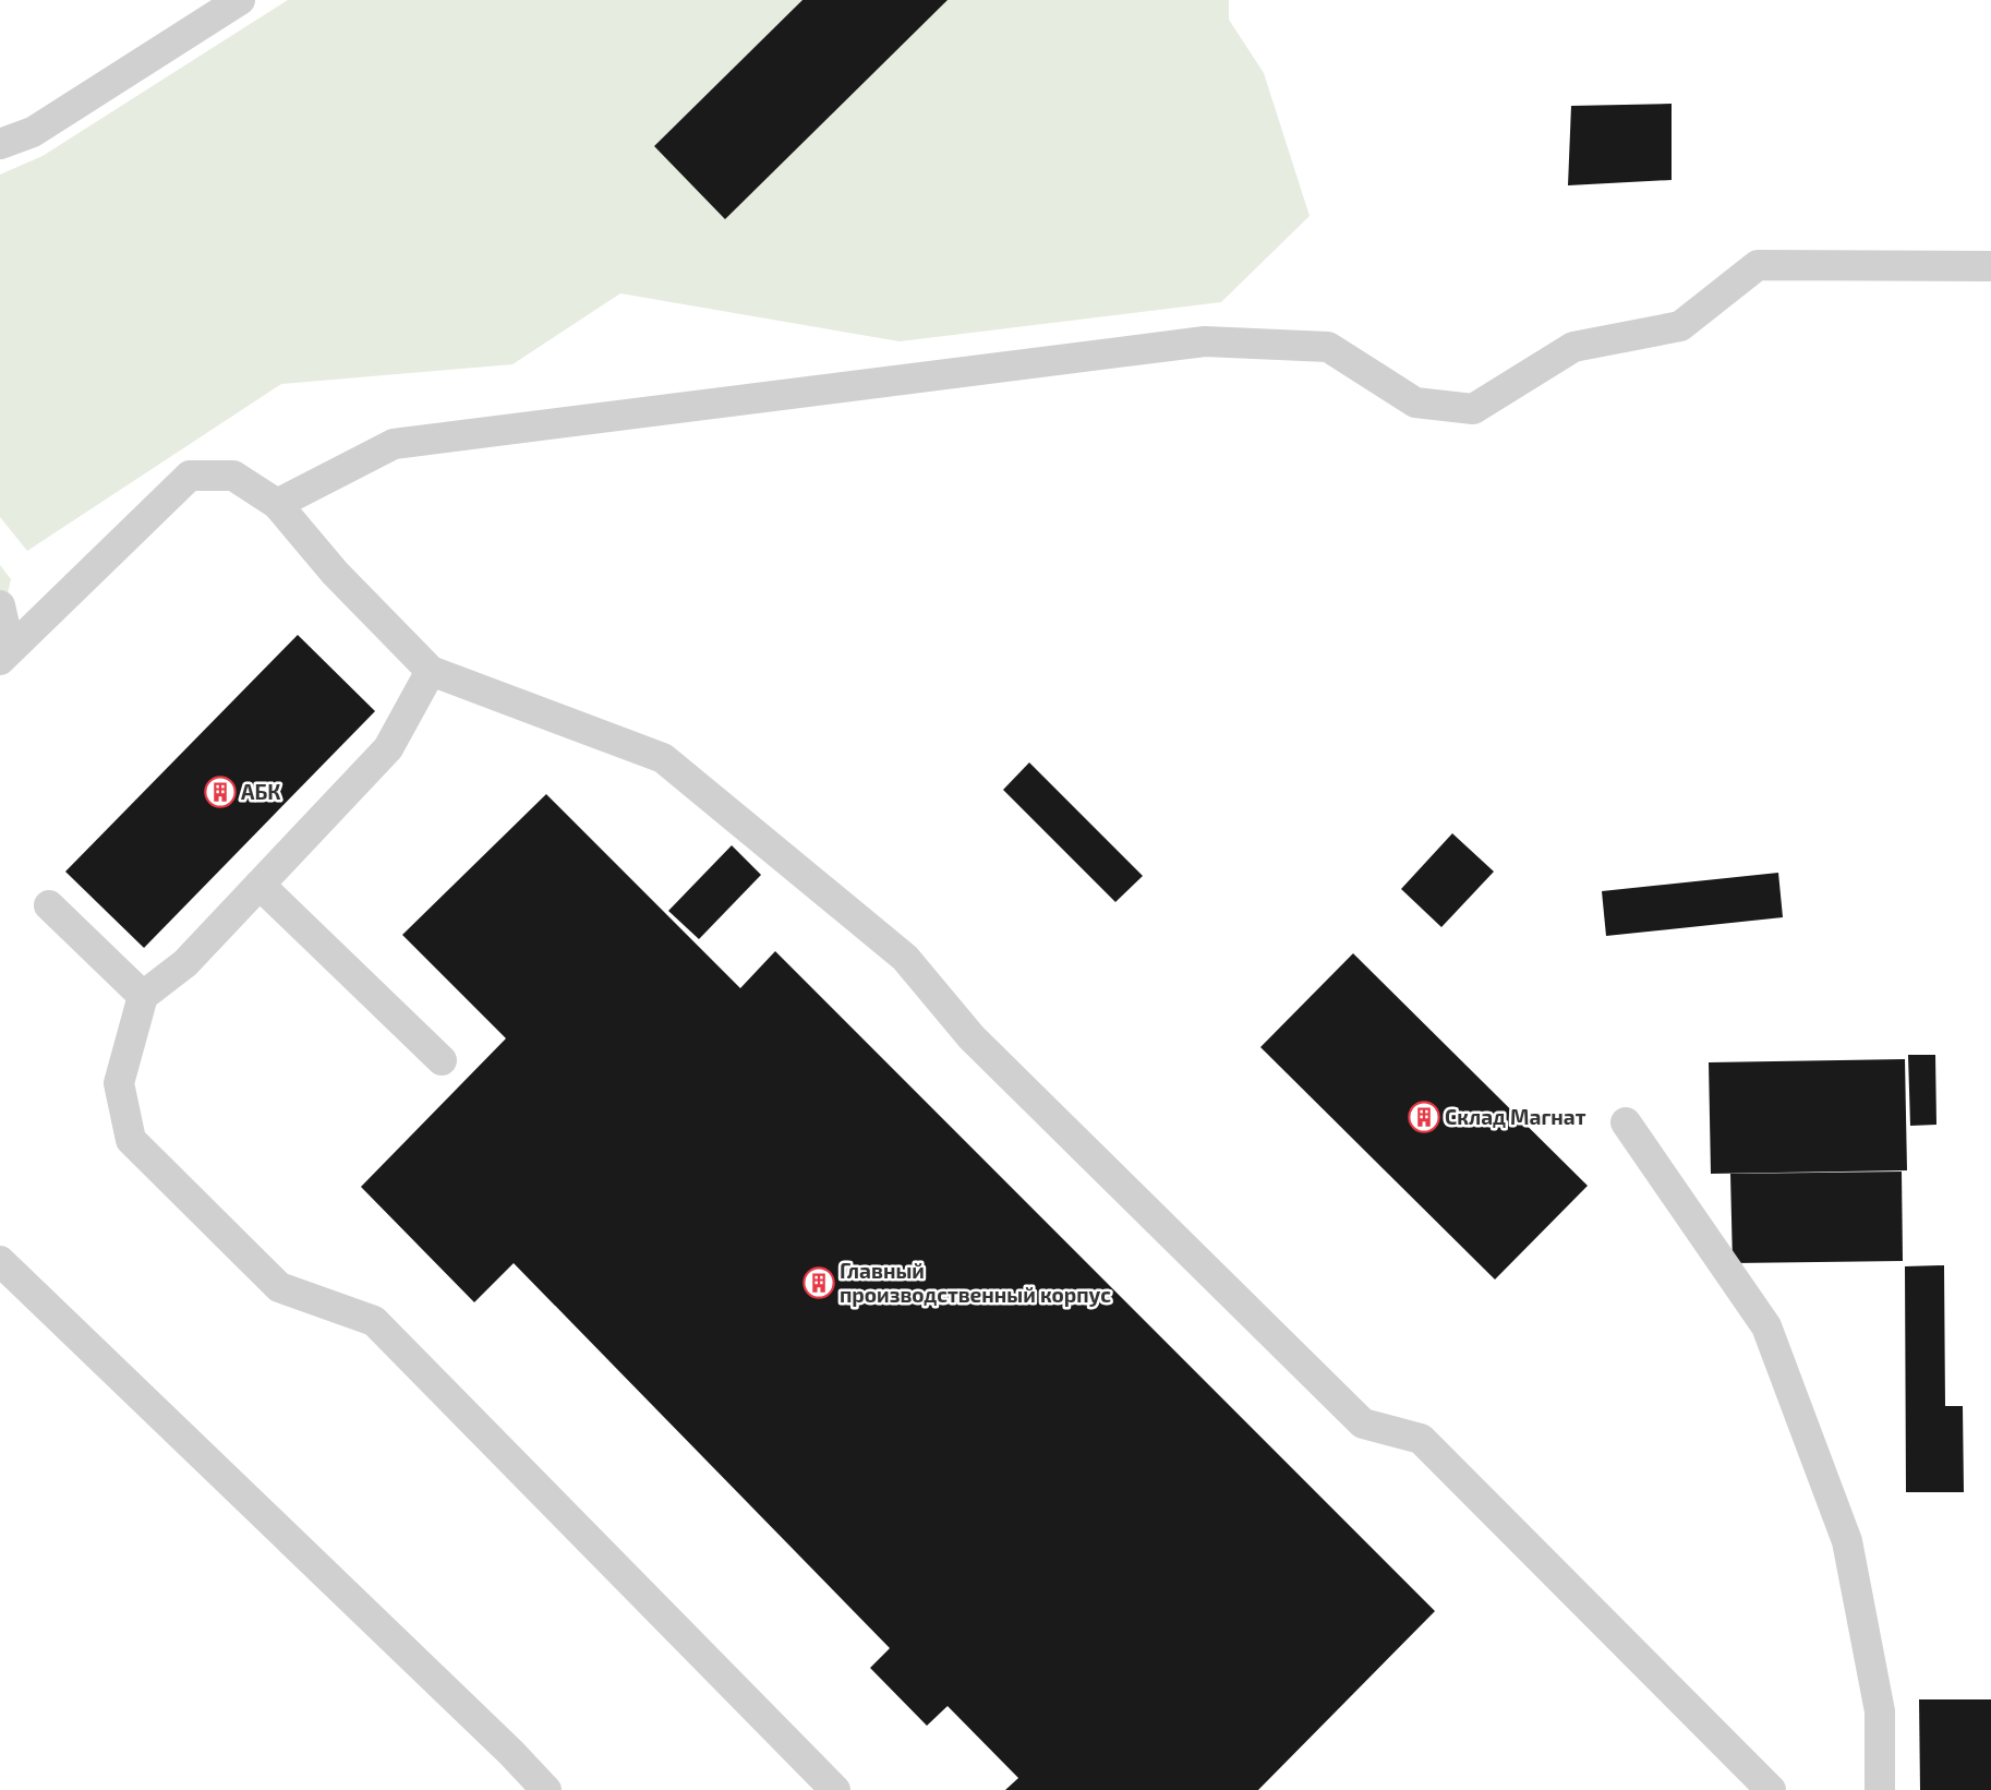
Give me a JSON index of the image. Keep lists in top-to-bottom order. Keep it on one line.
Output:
{"places":{"building":["АБК","Склад Магнат","Главный производственный корпус"]}}
